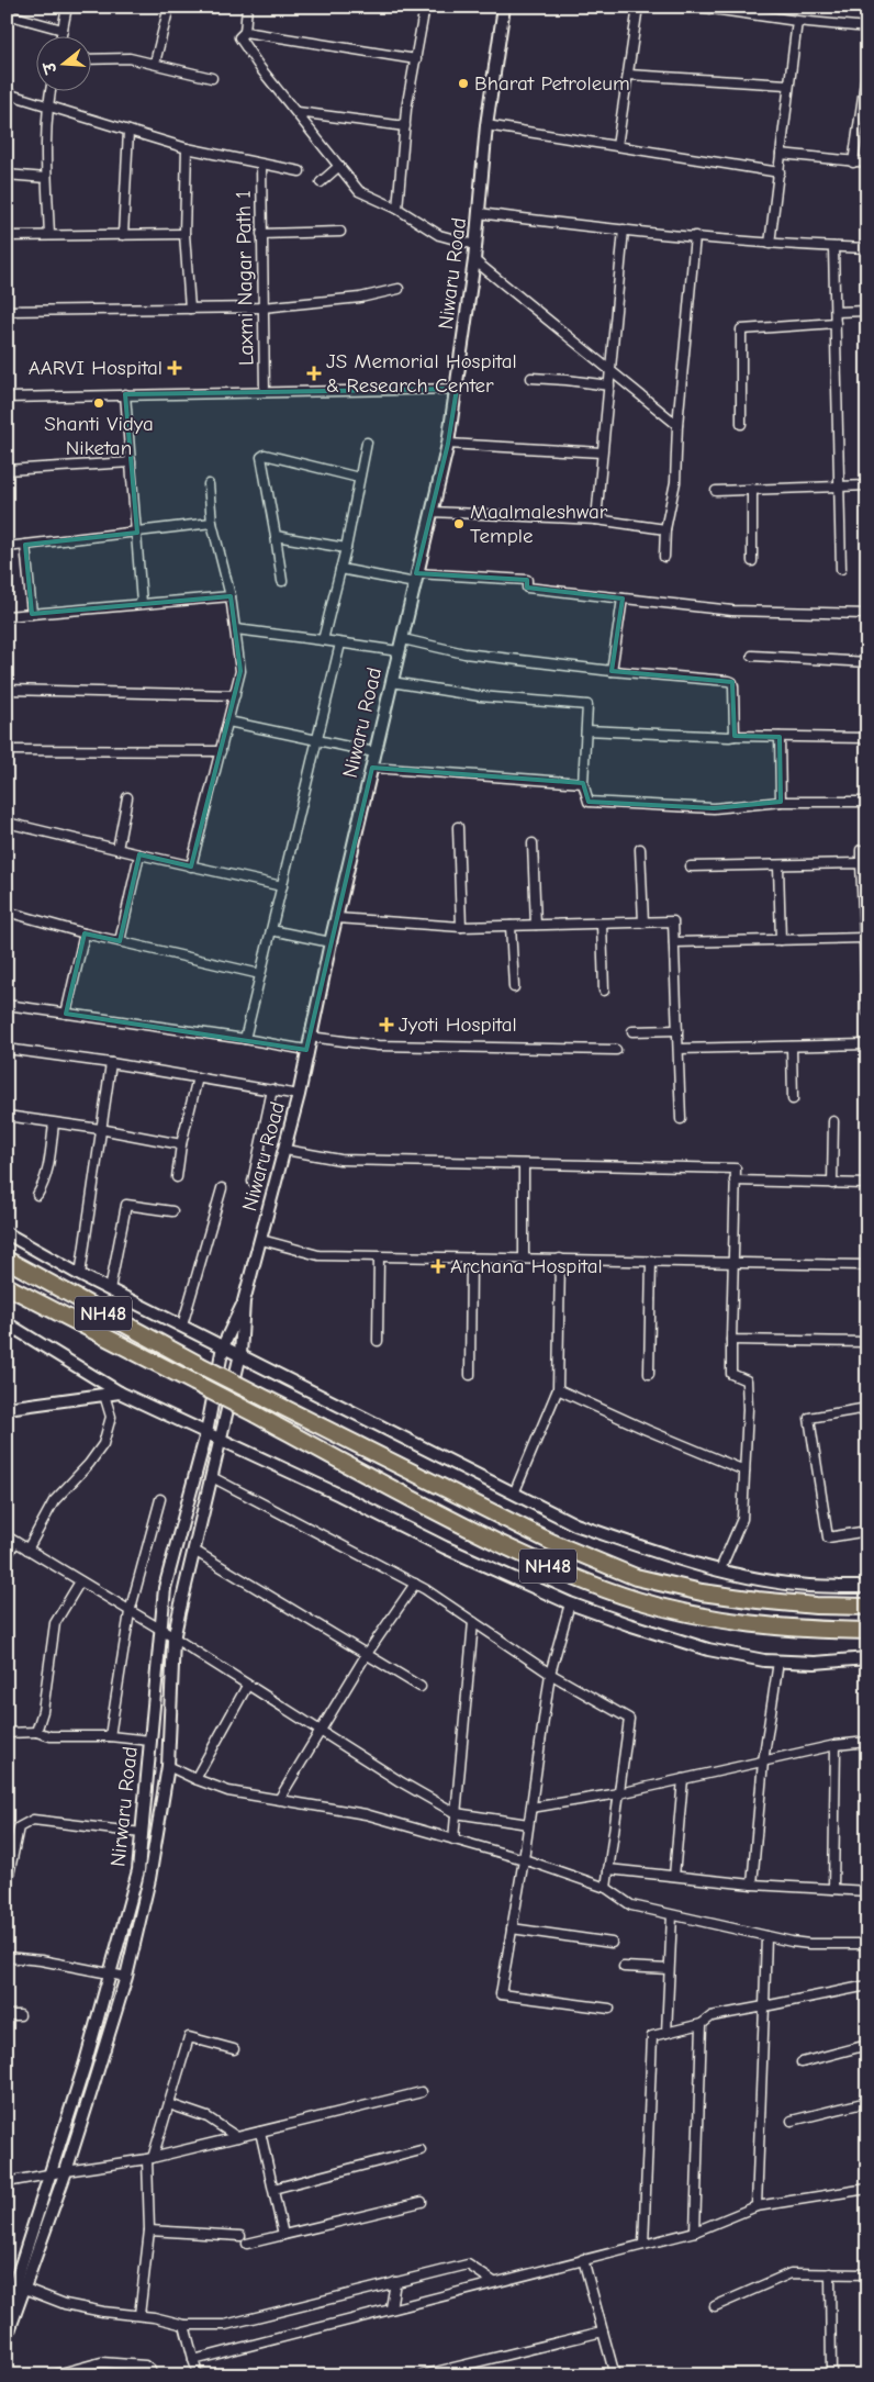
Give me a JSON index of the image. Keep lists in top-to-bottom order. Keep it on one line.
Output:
{"streets":{"highway":["NH48"],"street":["Niwaru Road","Laxmi Nagar Path 1","Nirwaru Road"]},"crossings":[["Niwaru Road","Nirwaru Road"]],"places":{"other":["Bharat Petroleum","Shanti Vidya Niketan","Maalmaleshwar Temple"],"health":["AARVI Hospital","JS Memorial Hospital & Research Center","Jyoti Hospital","Archana Hospital"]},"north":"left"}
